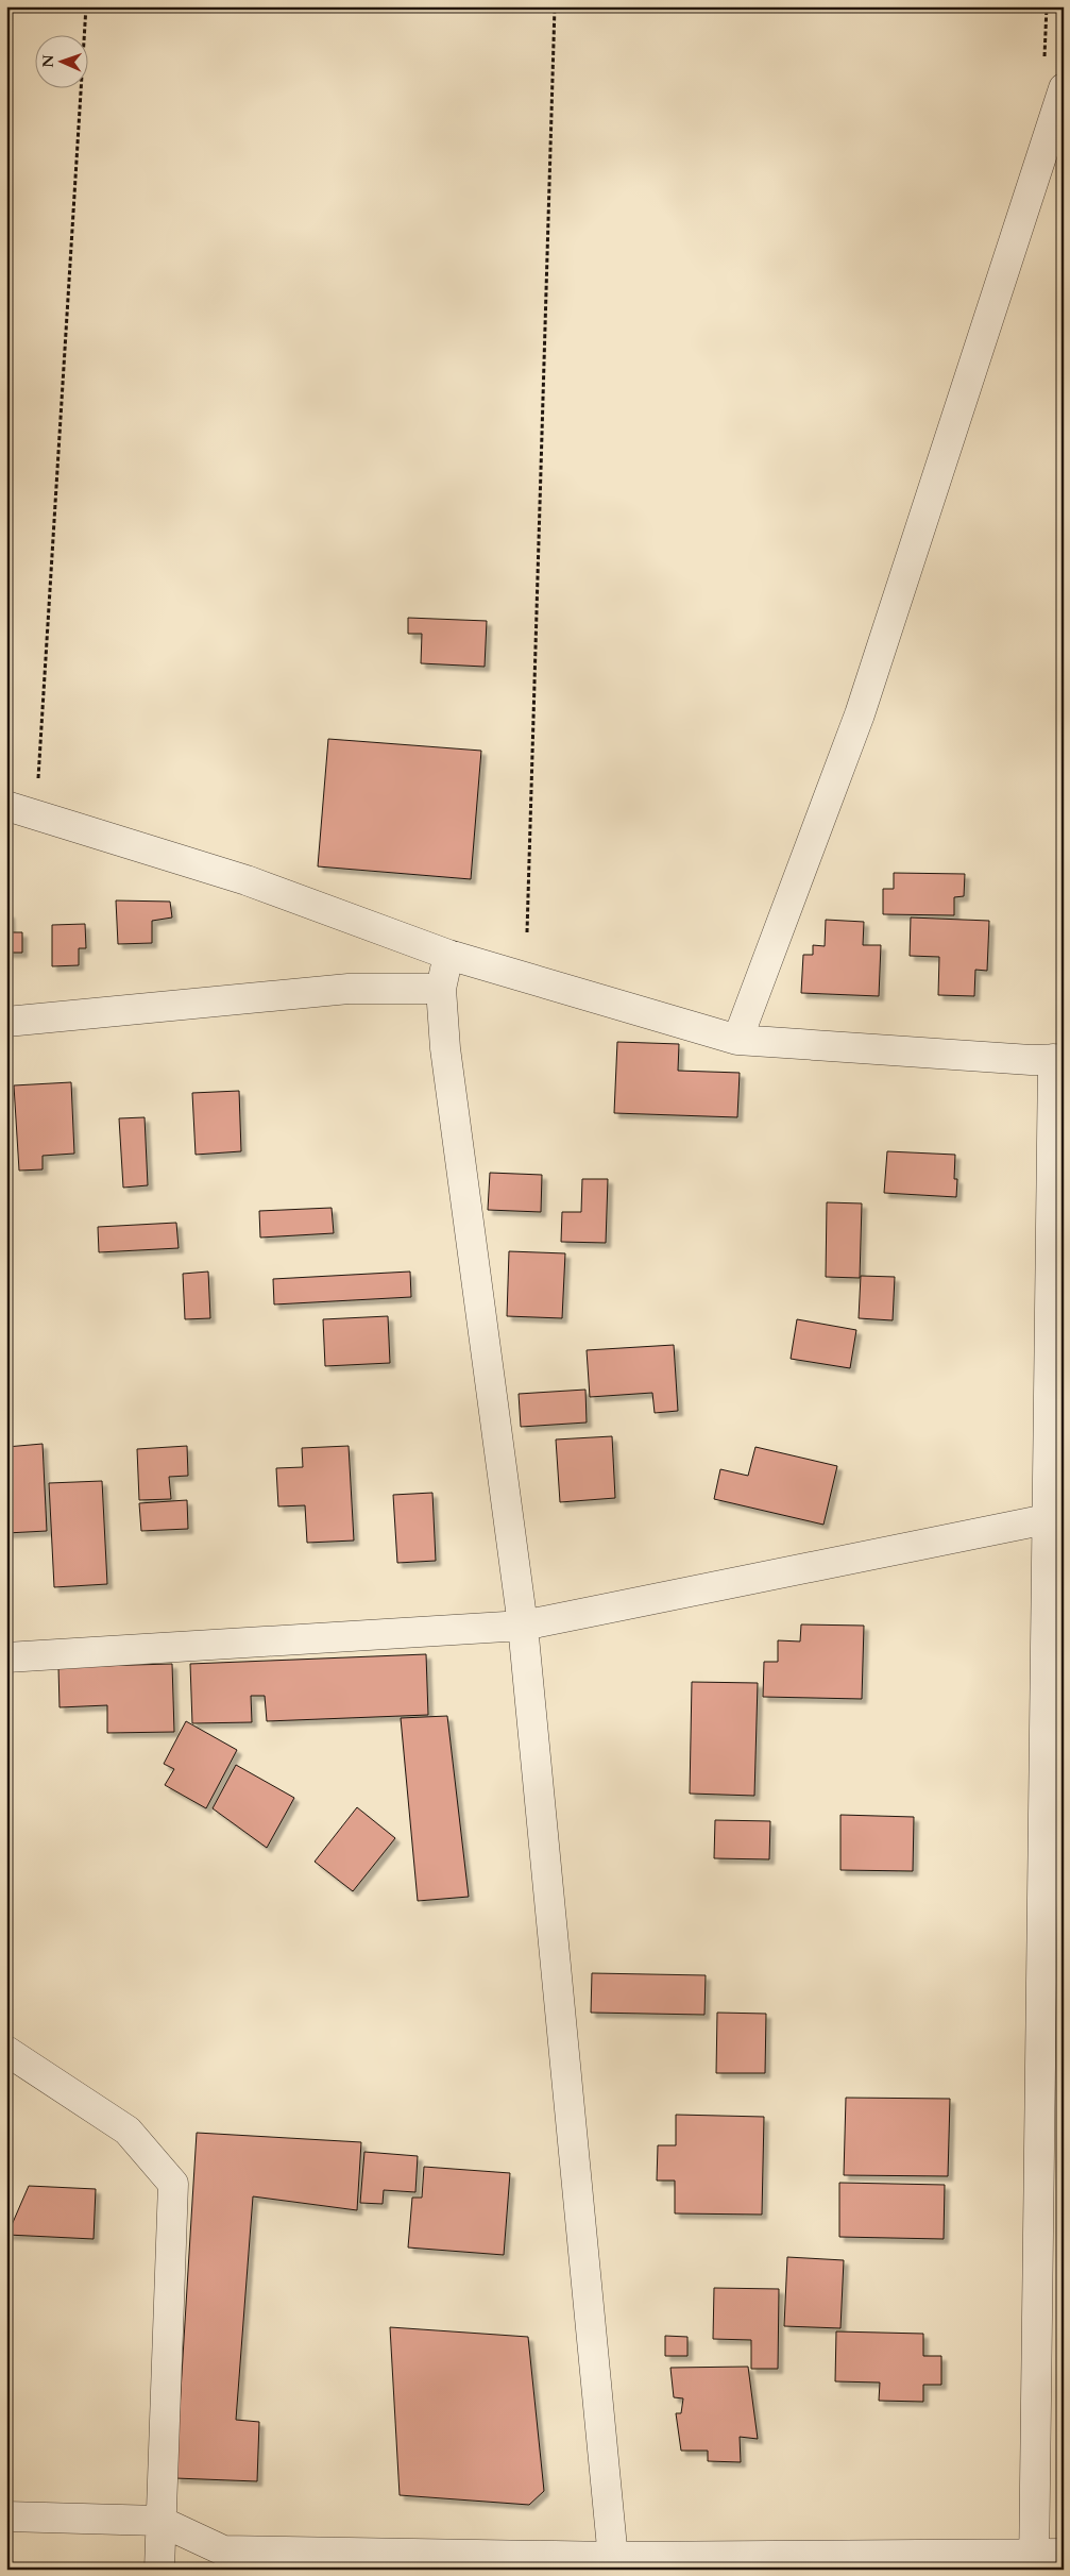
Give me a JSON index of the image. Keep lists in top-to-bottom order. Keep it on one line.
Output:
{"north":"left"}
